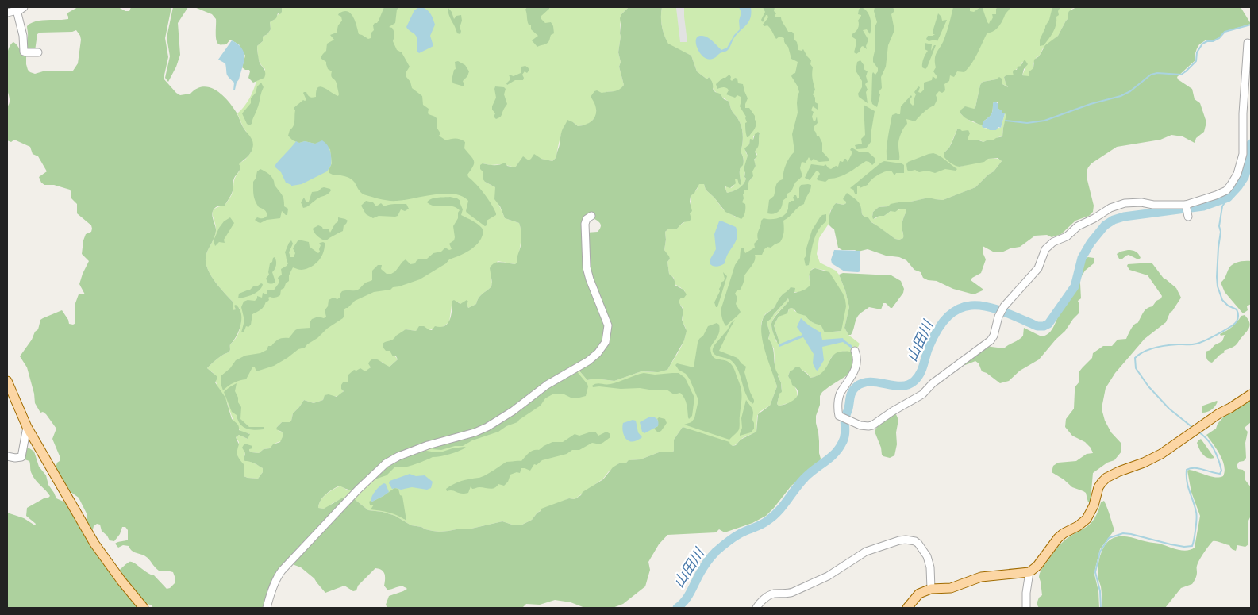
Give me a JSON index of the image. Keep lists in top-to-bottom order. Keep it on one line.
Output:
{"water":["山田川"]}
